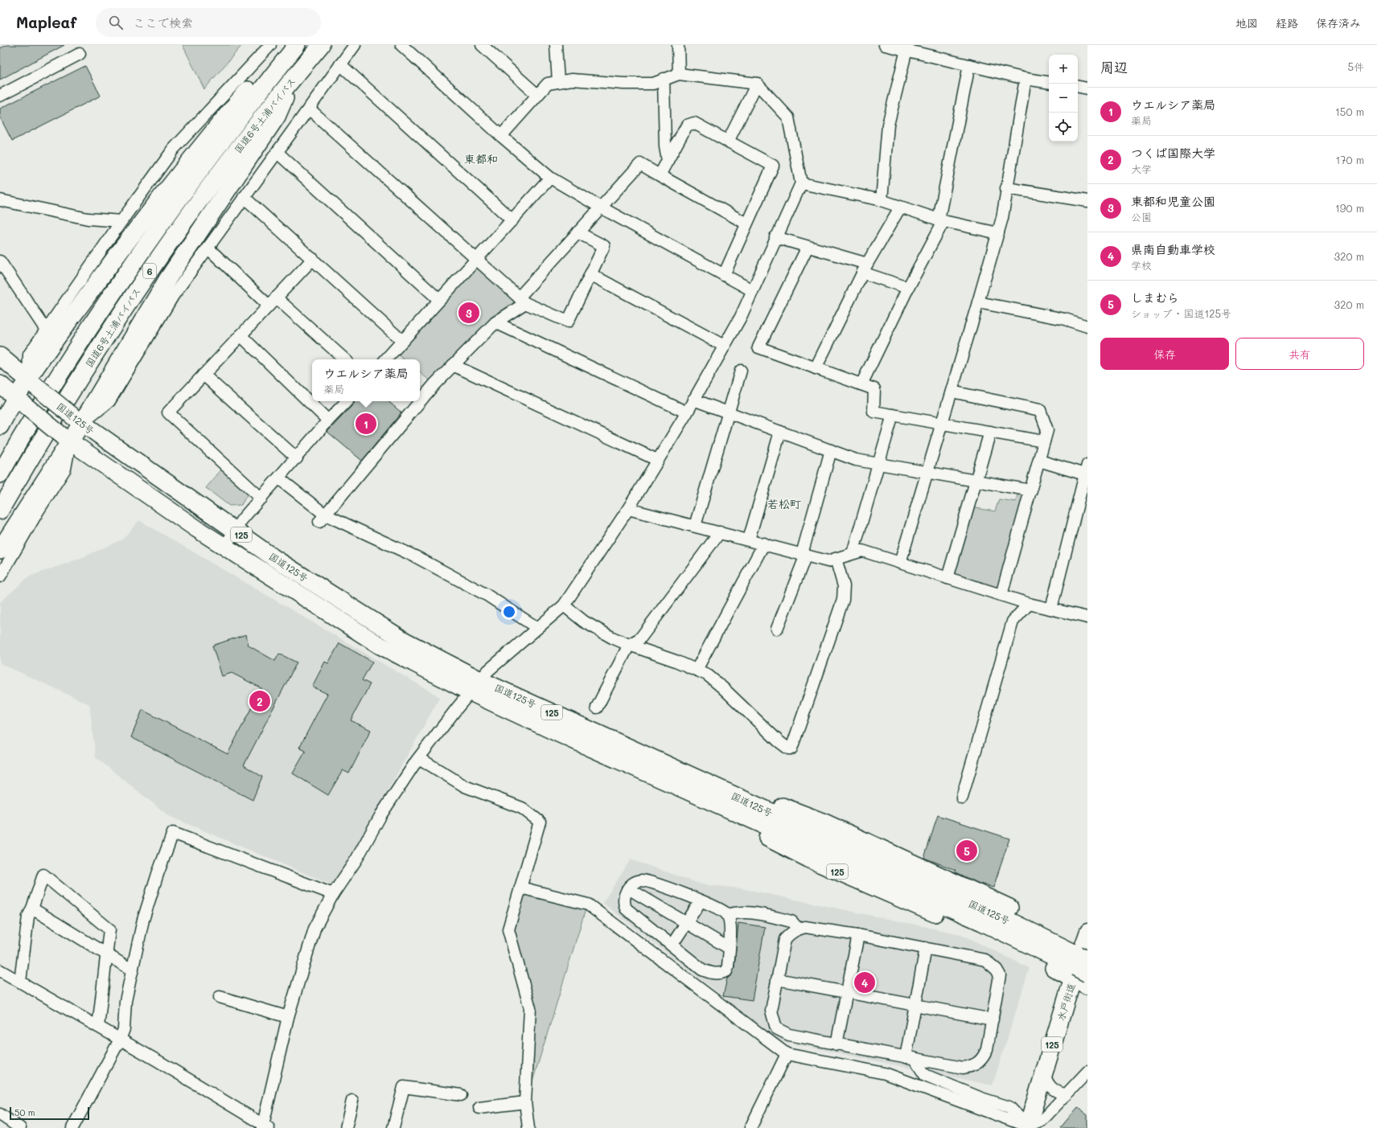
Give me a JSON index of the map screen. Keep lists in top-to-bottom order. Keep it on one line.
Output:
{"streets":{"highway":["国道6号土浦バイパス","6","国道125号","125","水戸街道"]},"crossings":[["国道125号","125"],["国道125号","水戸街道"],["125","水戸街道"]],"districts":["東都和","若松町"],"scale_bar":"50 m","page":{"header":"Mapleaf","search":"ここで検索","nav":["地図","経路","保存済み"],"heading":["周辺","5件"],"map_buttons":["+","−"],"list":[{"mark":"1","name":"ウエルシア薬局","note":"薬局","value":"150 m"},{"mark":"2","name":"つくば国際大学","note":"大学","value":"170 m"},{"mark":"3","name":"東都和児童公園","note":"公園","value":"190 m"},{"mark":"4","name":"県南自動車学校","note":"学校","value":"320 m"},{"mark":"5","name":"しまむら","note":"ショップ · 国道125号","value":"320 m"}],"pins":["3","1","2","5","4"],"buttons":["保存","共有"],"popup":["ウエルシア薬局","薬局"],"scale":"50 m"}}
